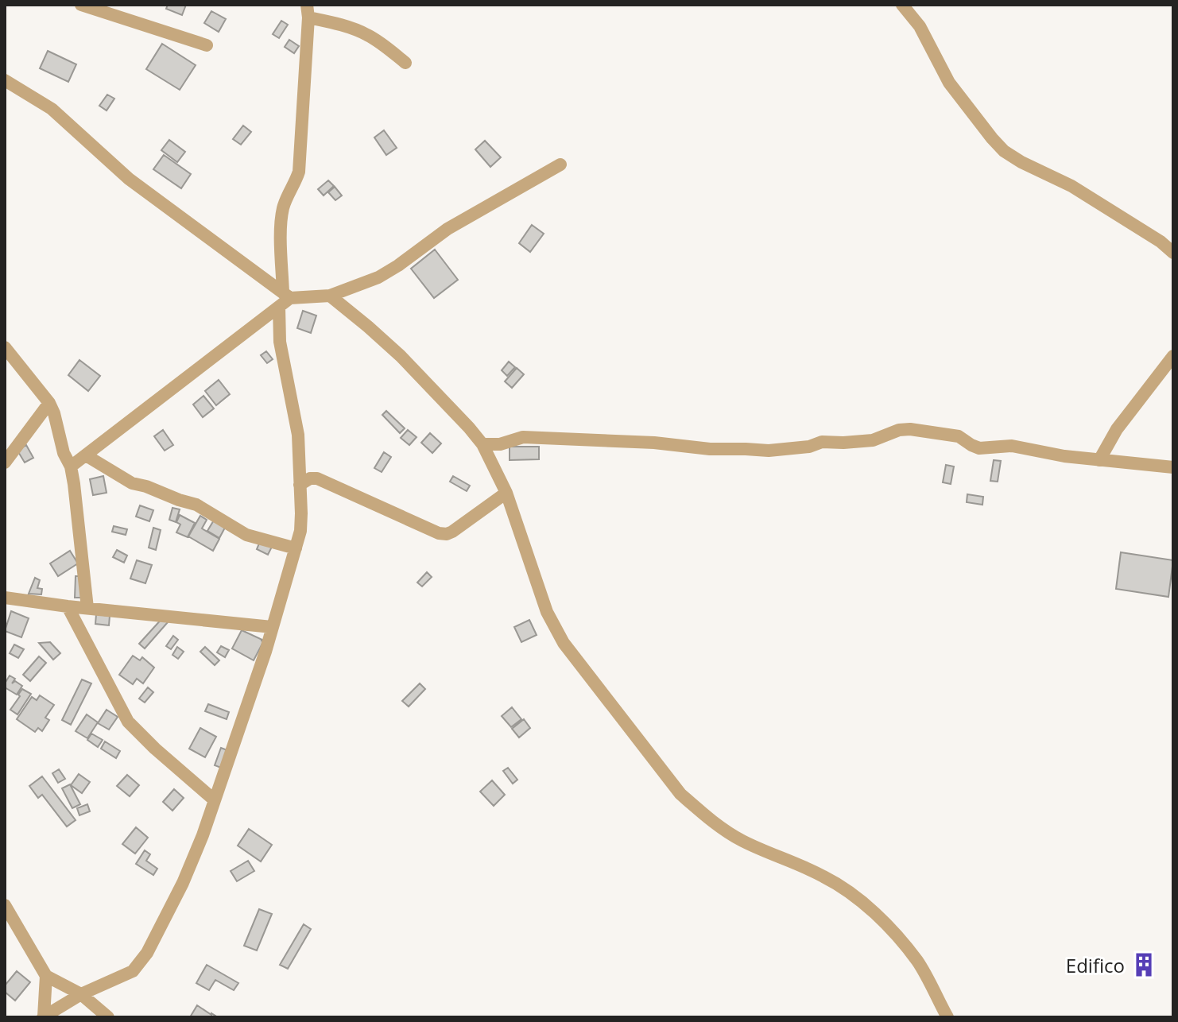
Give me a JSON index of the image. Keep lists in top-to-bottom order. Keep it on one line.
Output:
{"places":{"building":["Edifico"]}}
